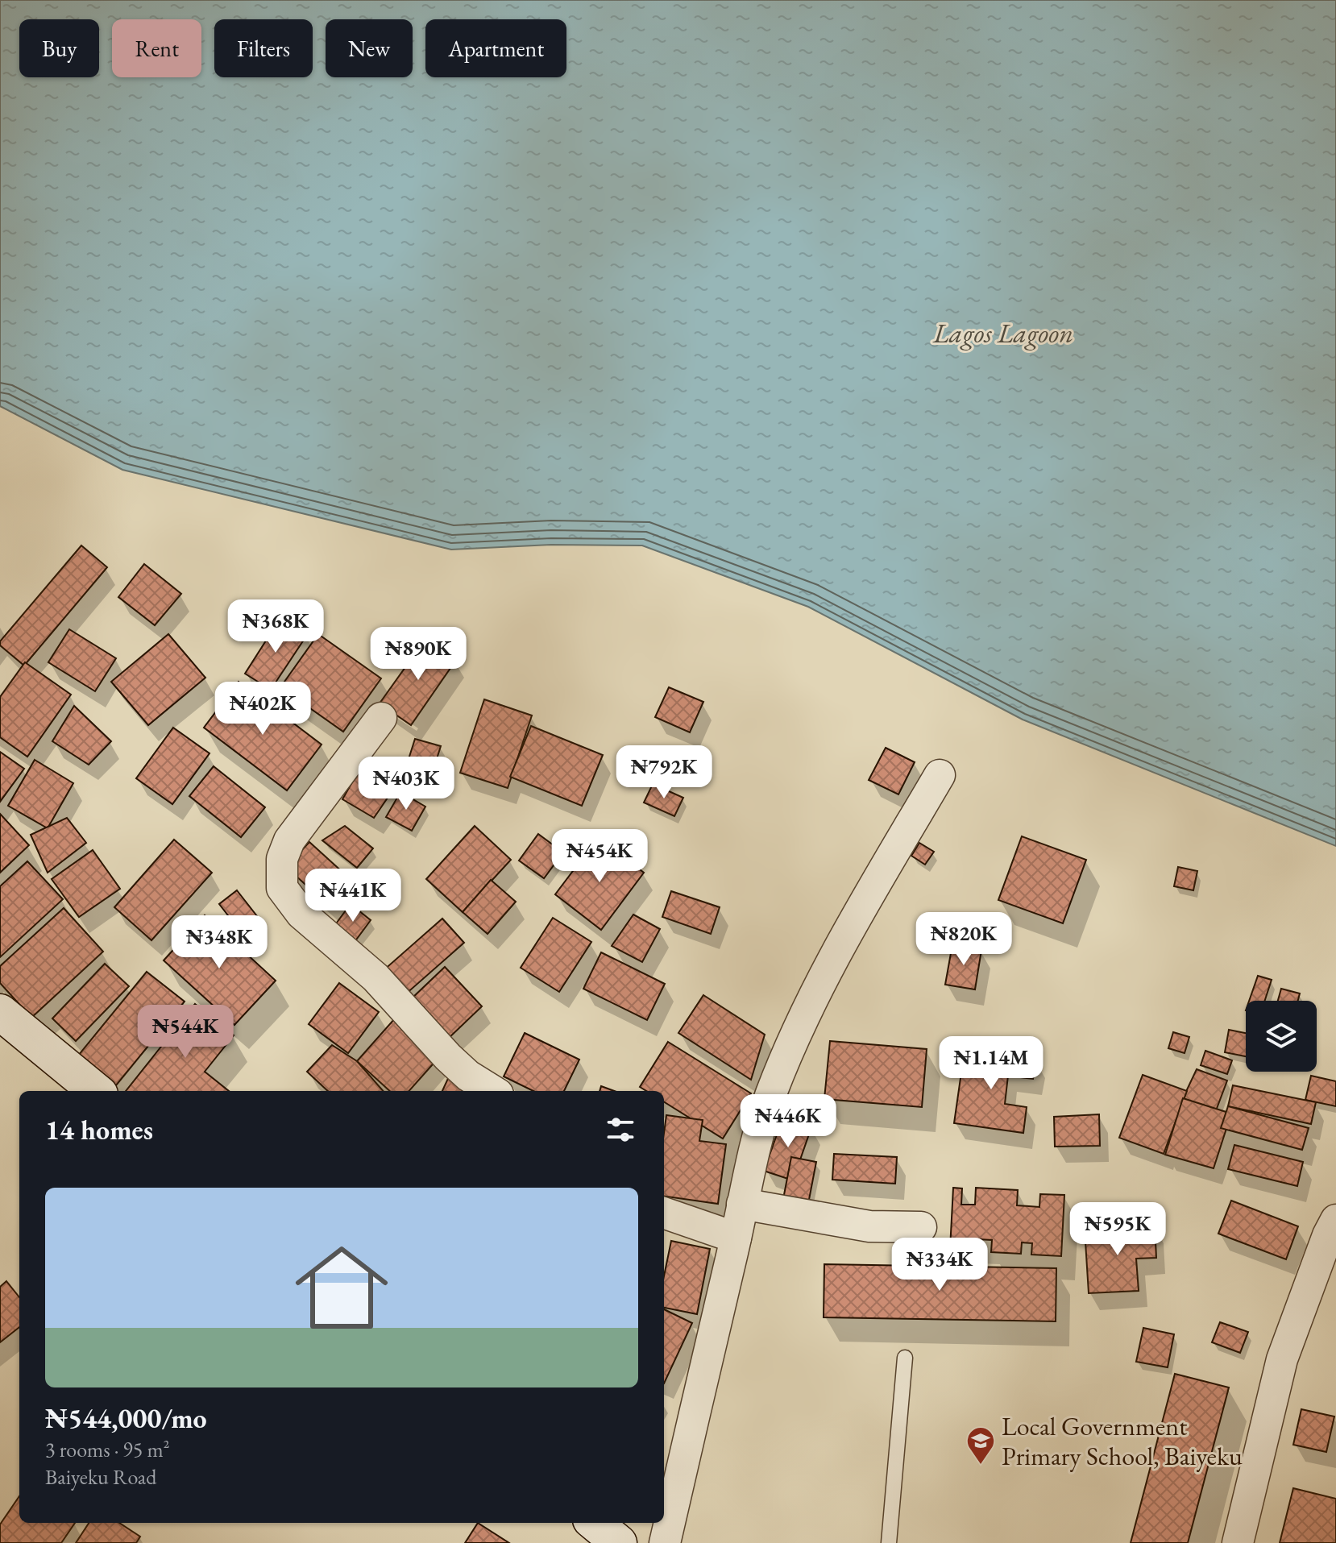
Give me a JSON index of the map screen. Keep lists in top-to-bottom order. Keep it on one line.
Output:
{"water":["Lagos Lagoon"],"places":{"school or university":["Local Government Primary School, Baiyeku"]},"page":{"chip":["Buy","Rent","Filters","New","Apartment"],"price":["₦368K","₦890K","₦402K","₦792K","₦403K","₦454K","₦441K","₦820K","₦348K","₦544K","₦1.14M","₦446K","₦595K","₦334K"],"heading":"14 homes","list":[{"name":"₦544,000/mo","note":"3 rooms · 95 m² · Baiyeku Road"}]}}
